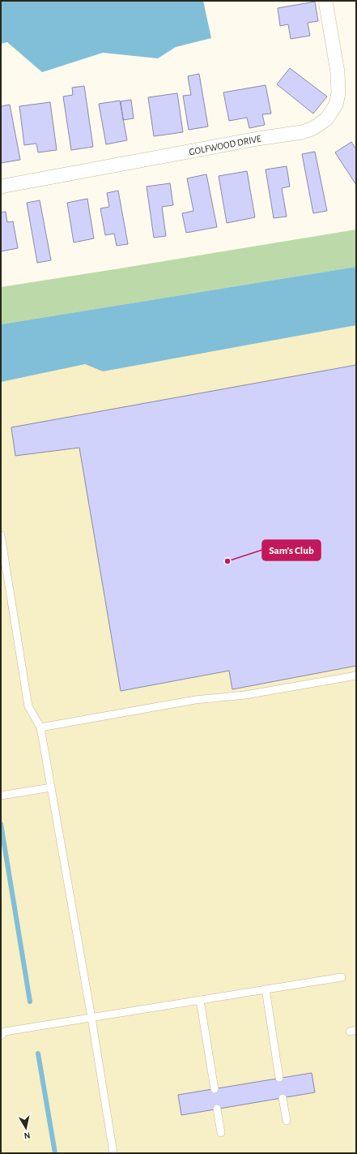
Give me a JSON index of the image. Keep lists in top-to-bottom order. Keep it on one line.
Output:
{"streets":{"street":["GOLFWOOD DRIVE"]},"places":["Sam's Club"],"north":"bottom"}
